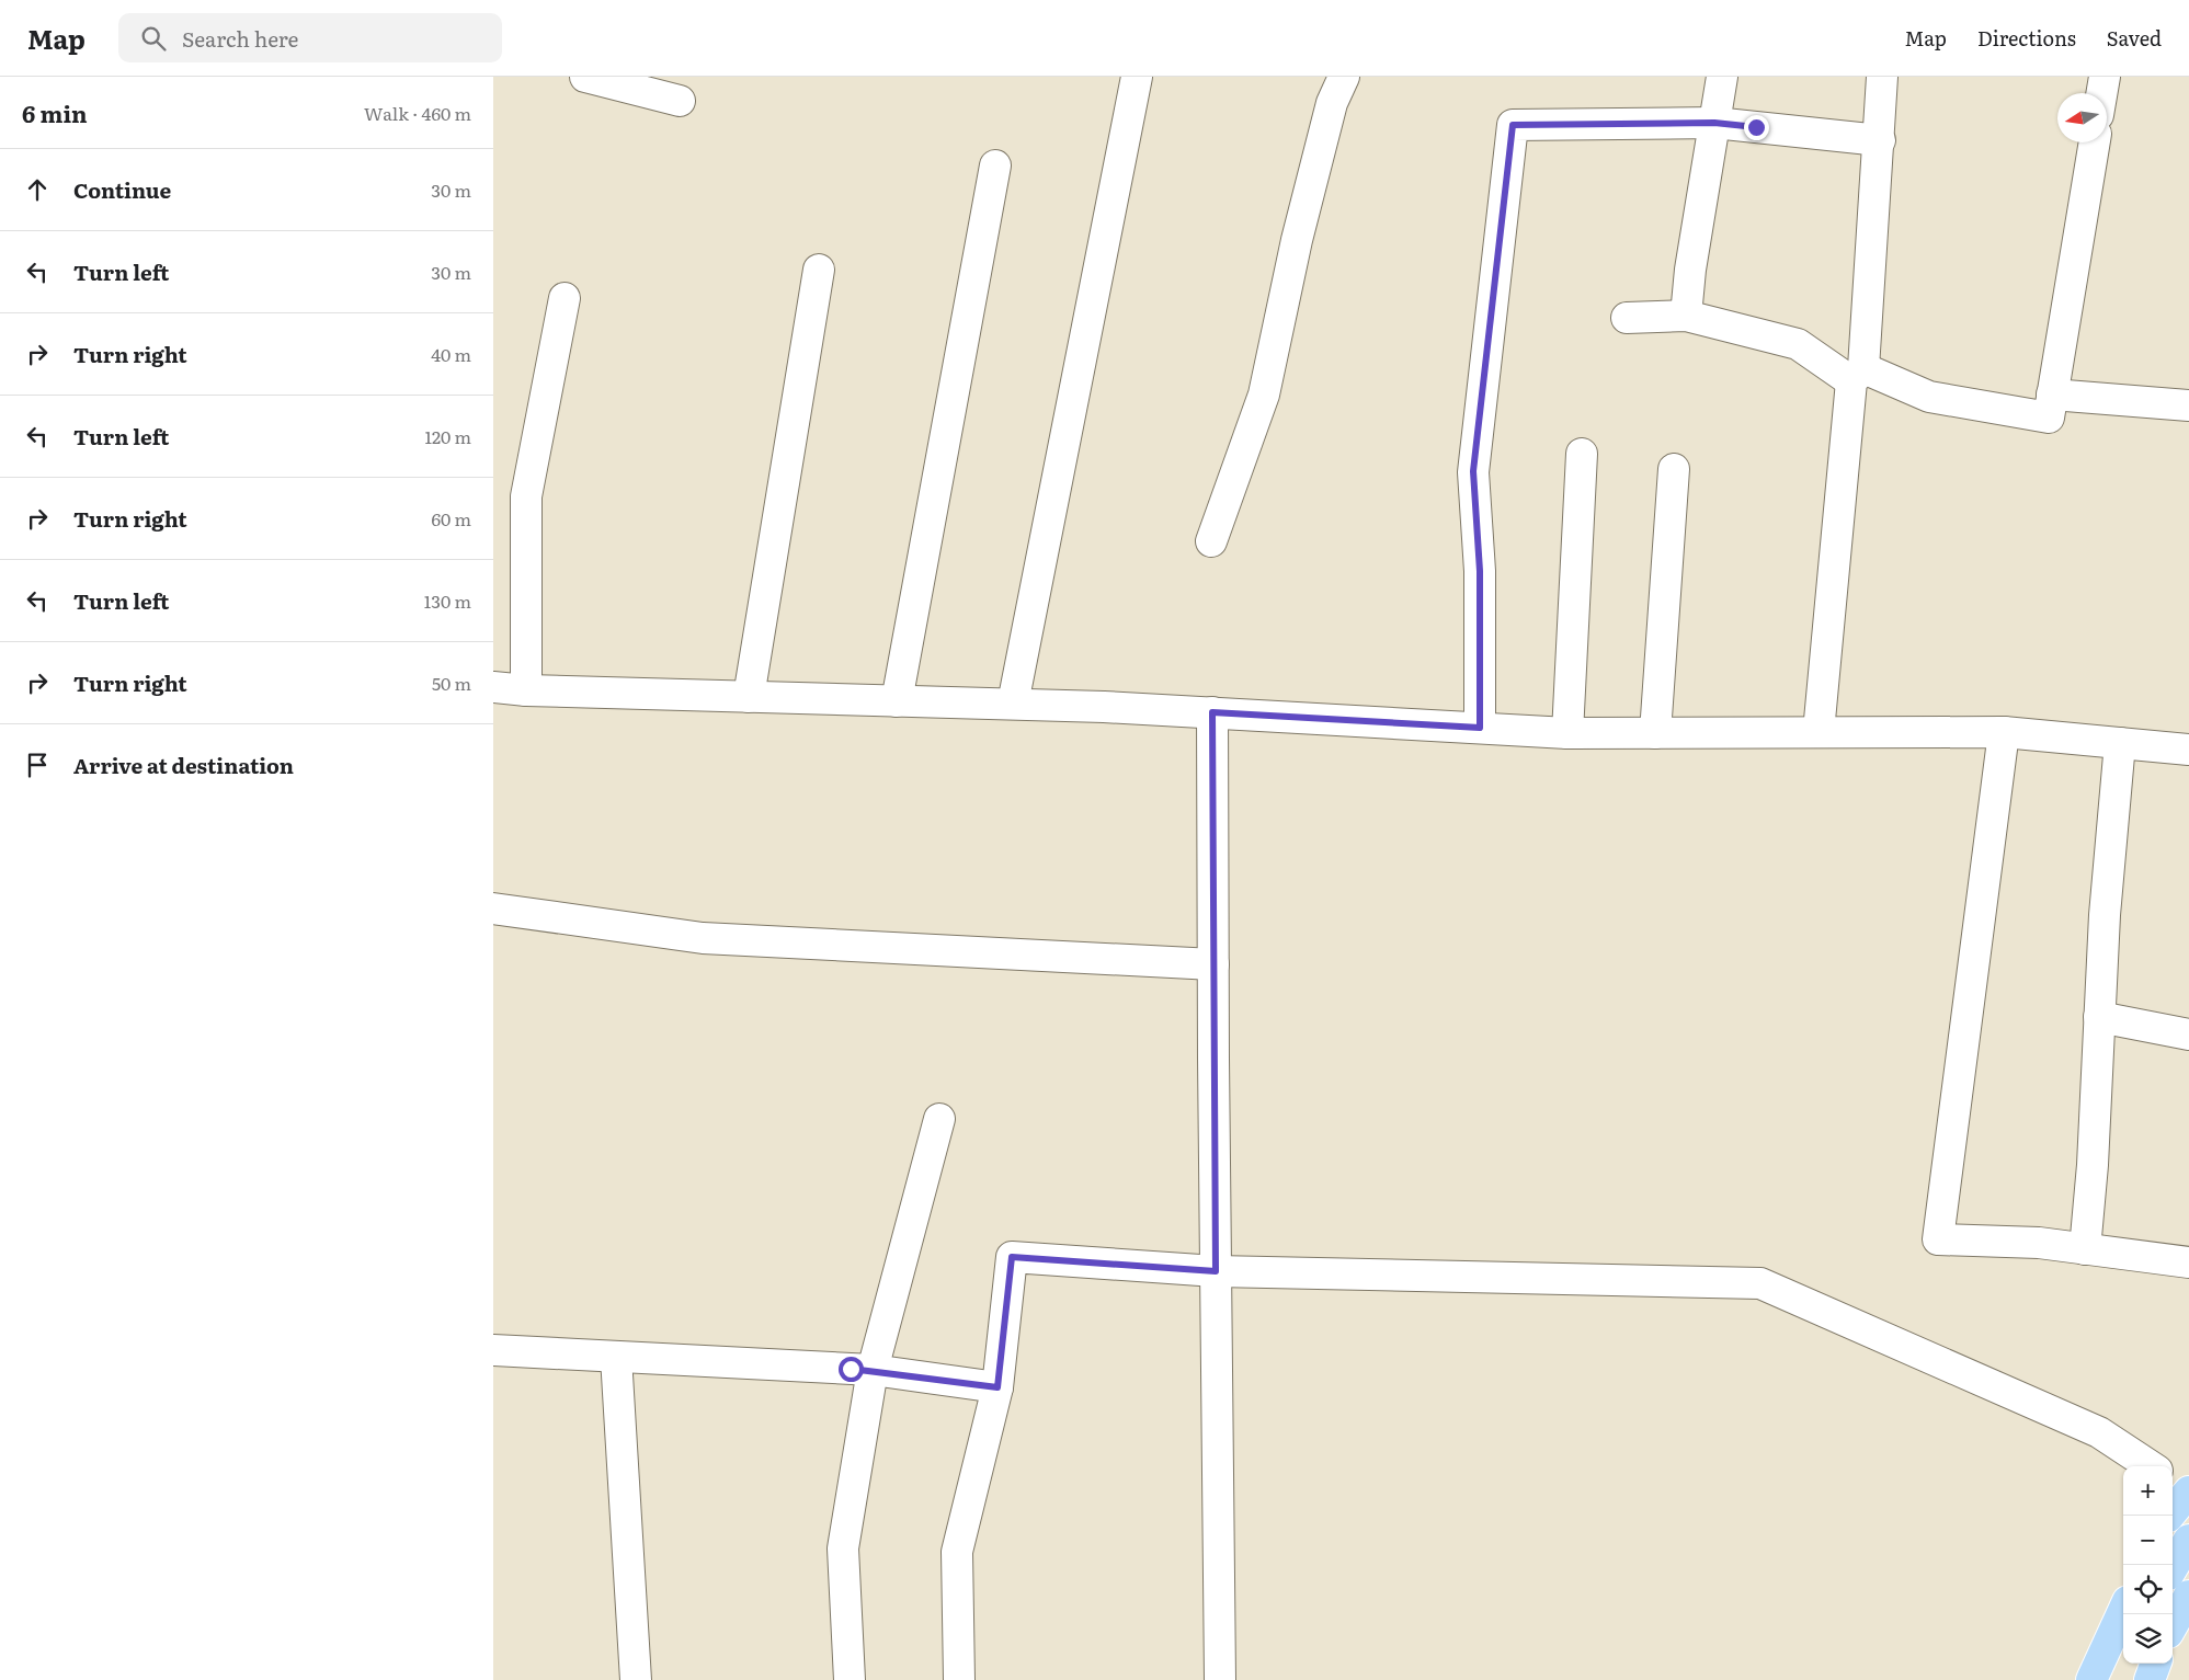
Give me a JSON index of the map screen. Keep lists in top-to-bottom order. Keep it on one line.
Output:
{"north":"left","page":{"header":"Map","search":"Search here","nav":["Map","Directions","Saved"],"heading":["6 min","Walk · 460 m"],"list":[["Continue","30 m"],["Turn left","30 m"],["Turn right","40 m"],["Turn left","120 m"],["Turn right","60 m"],["Turn left","130 m"],["Turn right","50 m"],"Arrive at destination"],"map_buttons":["+","−"]}}
